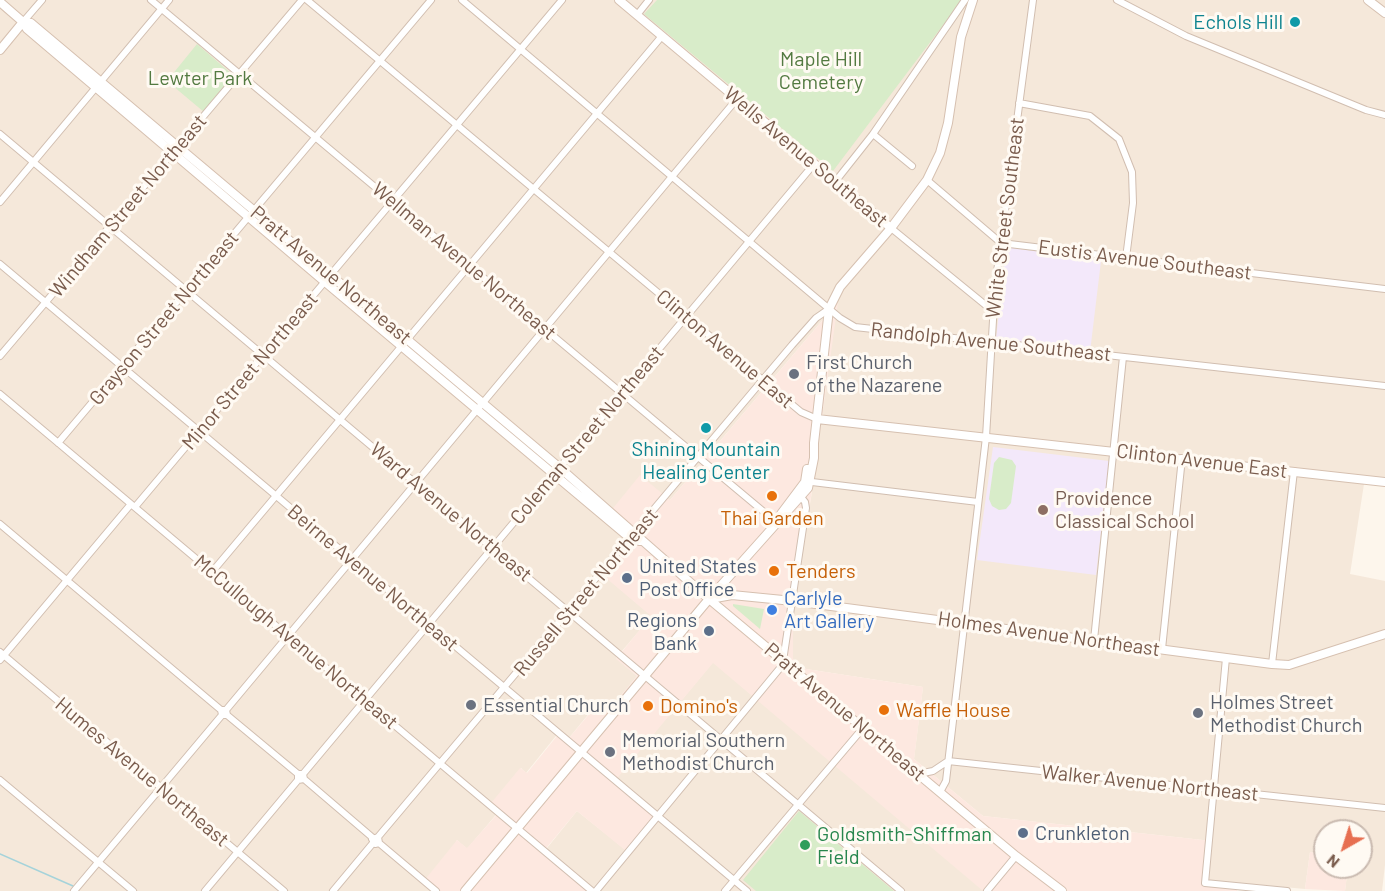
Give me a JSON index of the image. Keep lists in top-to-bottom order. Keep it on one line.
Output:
{"streets":{"main road":["Wells Avenue Southeast","Pratt Avenue Northeast","Clinton Avenue East","Holmes Avenue Northeast"],"street":["Windham Street Northeast","White Street Southeast","Eustis Avenue Southeast","Wellman Avenue Northeast","Grayson Street Northeast","Randolph Avenue Southeast","Minor Street Northeast","Coleman Street Northeast","Ward Avenue Northeast","Beirne Avenue Northeast","Russell Street Northeast","McCullough Avenue Northeast","Humes Avenue Northeast","Walker Avenue Northeast"]},"crossings":[["Wells Avenue Southeast","White Street Southeast"],["Wells Avenue Southeast","Coleman Street Northeast"],["Windham Street Northeast","Wellman Avenue Northeast"],["Windham Street Northeast","Pratt Avenue Northeast"],["Windham Street Northeast","Ward Avenue Northeast"],["Windham Street Northeast","Beirne Avenue Northeast"],["White Street Southeast","Eustis Avenue Southeast"],["White Street Southeast","Pratt Avenue Northeast"],["White Street Southeast","Randolph Avenue Southeast"],["White Street Southeast","Clinton Avenue East"],["White Street Southeast","Holmes Avenue Northeast"],["White Street Southeast","Walker Avenue Northeast"],["Wellman Avenue Northeast","Grayson Street Northeast"],["Wellman Avenue Northeast","Minor Street Northeast"],["Wellman Avenue Northeast","Coleman Street Northeast"],["Wellman Avenue Northeast","Russell Street Northeast"],["Pratt Avenue Northeast","Grayson Street Northeast"],["Pratt Avenue Northeast","Minor Street Northeast"],["Pratt Avenue Northeast","Coleman Street Northeast"],["Pratt Avenue Northeast","Russell Street Northeast"],["Pratt Avenue Northeast","Holmes Avenue Northeast"],["Grayson Street Northeast","Clinton Avenue East"],["Grayson Street Northeast","Ward Avenue Northeast"],["Grayson Street Northeast","Beirne Avenue Northeast"],["Grayson Street Northeast","McCullough Avenue Northeast"],["Randolph Avenue Southeast","Minor Street Northeast"],["Randolph Avenue Southeast","Coleman Street Northeast"],["Randolph Avenue Southeast","Russell Street Northeast"],["Clinton Avenue East","Minor Street Northeast"],["Clinton Avenue East","Coleman Street Northeast"],["Clinton Avenue East","Russell Street Northeast"],["Minor Street Northeast","Ward Avenue Northeast"],["Minor Street Northeast","Beirne Avenue Northeast"],["Minor Street Northeast","McCullough Avenue Northeast"],["Minor Street Northeast","Humes Avenue Northeast"],["Coleman Street Northeast","Ward Avenue Northeast"],["Coleman Street Northeast","Beirne Avenue Northeast"],["Coleman Street Northeast","McCullough Avenue Northeast"],["Coleman Street Northeast","Humes Avenue Northeast"],["Ward Avenue Northeast","Russell Street Northeast"],["Beirne Avenue Northeast","Russell Street Northeast"],["Russell Street Northeast","McCullough Avenue Northeast"]],"parks":["Maple Hill Cemetery","Lewter Park"],"places":["Echols Hill","First Church of the Nazarene","Shining Mountain Healing Center","Thai Garden","Providence Classical School","Tenders","United States Post Office","Carlyle Art Gallery","Regions Bank","Essential Church","Domino's","Waffle House","Holmes Street Methodist Church","Memorial Southern Methodist Church","Crunkleton","Goldsmith-Shiffman Field"],"north":"bottom left"}
